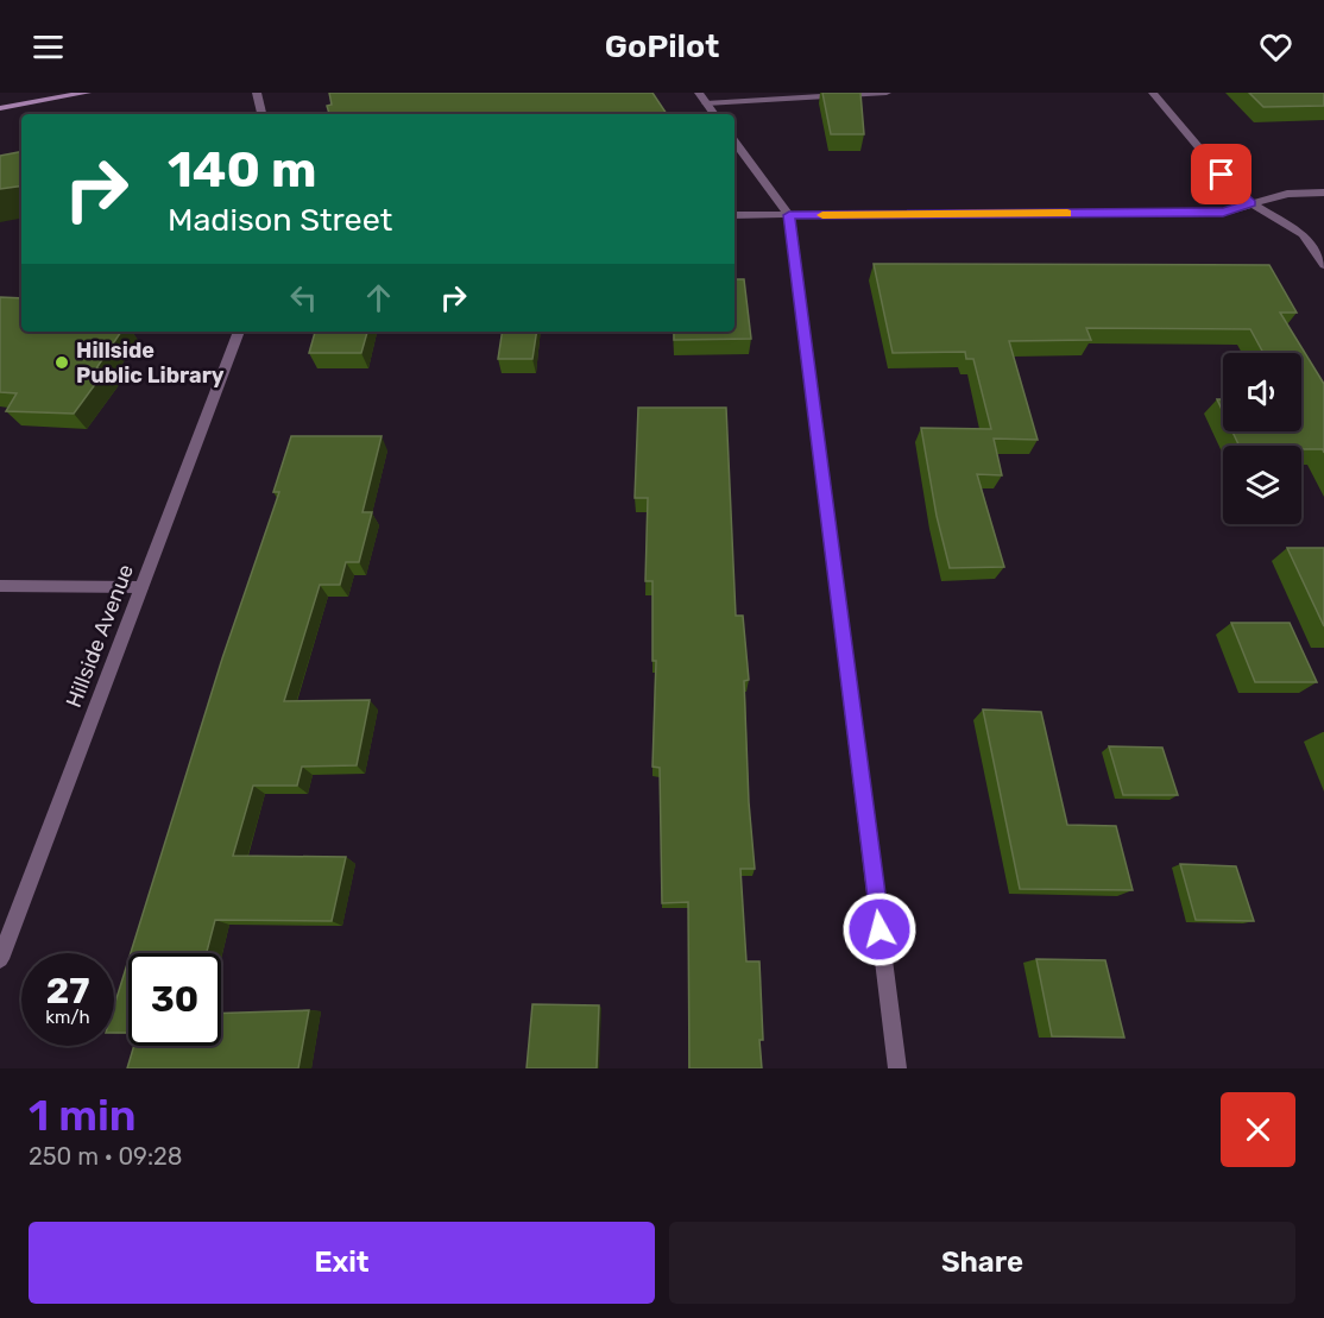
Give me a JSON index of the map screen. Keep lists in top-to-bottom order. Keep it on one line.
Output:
{"streets":{"street":["Hillside Avenue"]},"places":["Hillside Public Library"],"page":{"header":"GoPilot","turn":["140 m","Madison Street"],"speed":"27 km/h","limit":"30","heading":["1 min","250 m · 09:28"],"buttons":["Exit","Share"]}}
